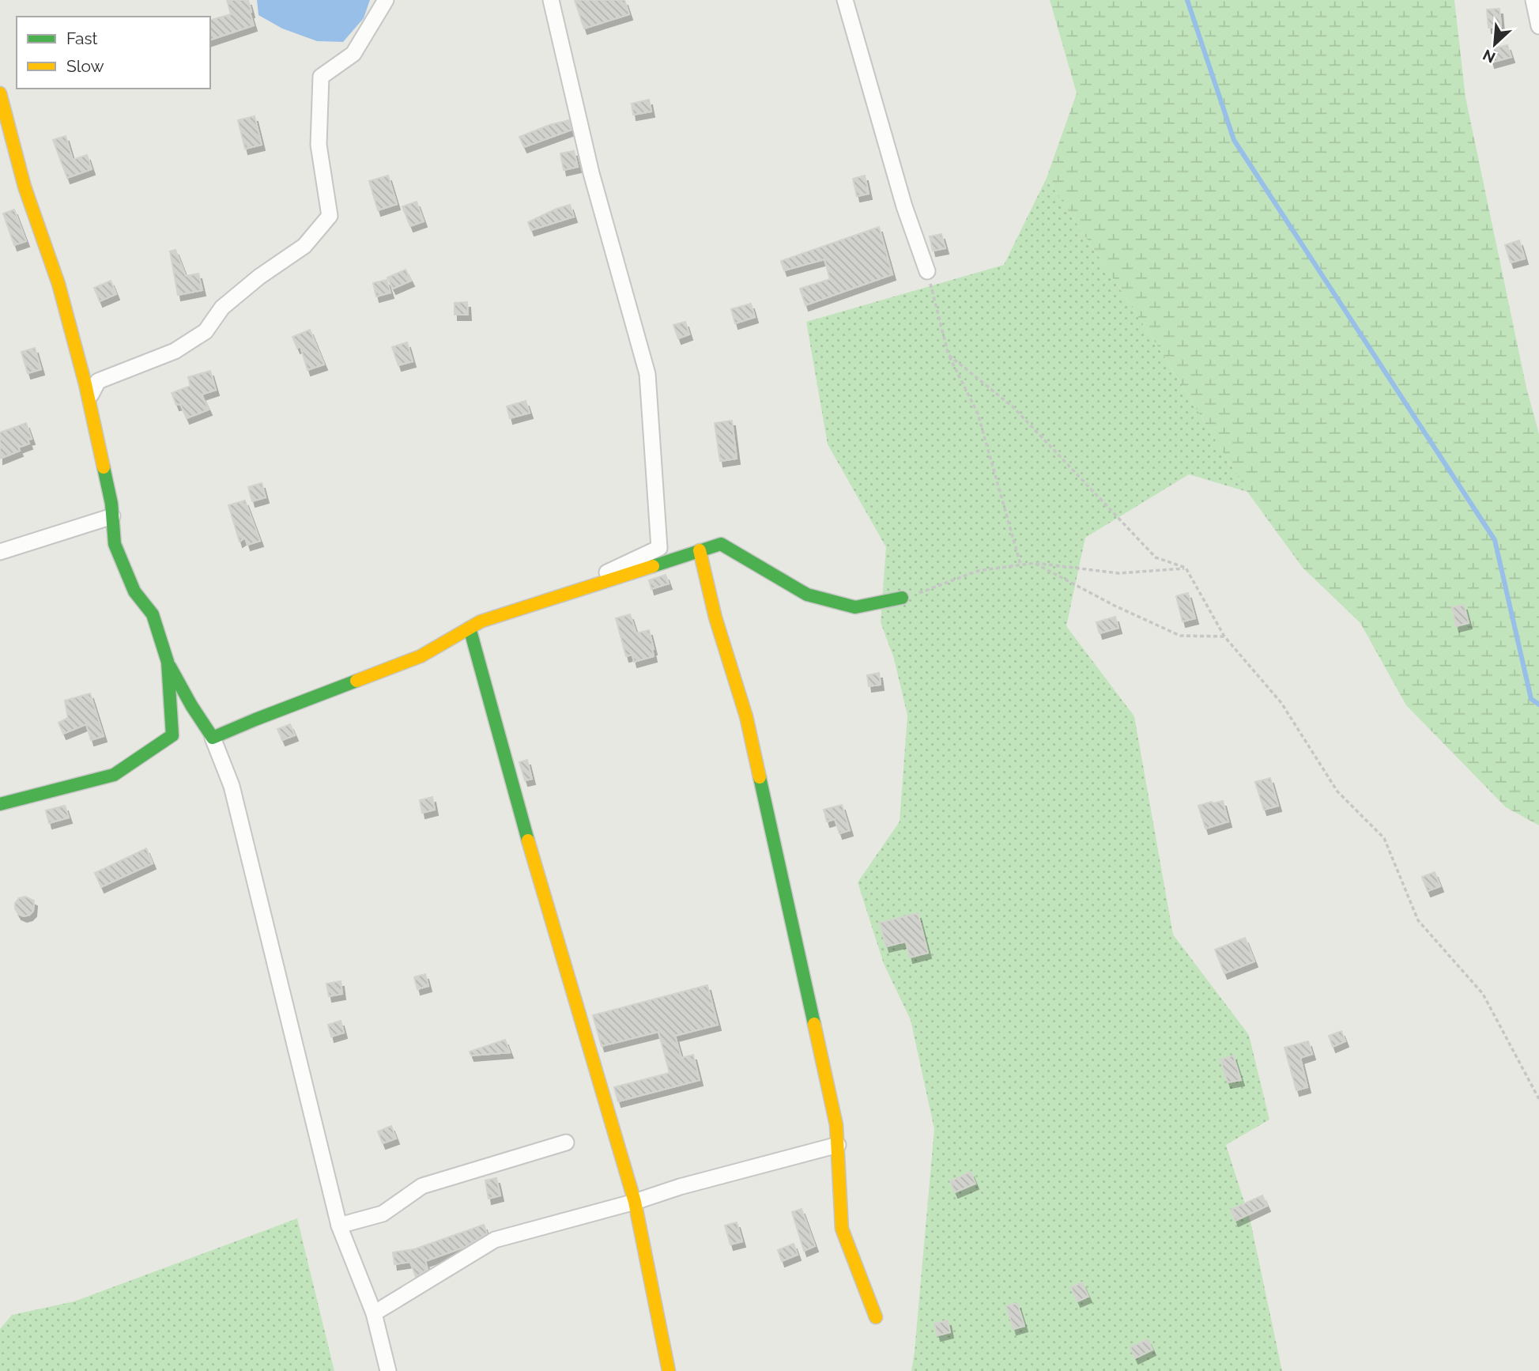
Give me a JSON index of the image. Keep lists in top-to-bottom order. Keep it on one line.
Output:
{"legend":["Fast","Slow"],"north":"bottom left"}
